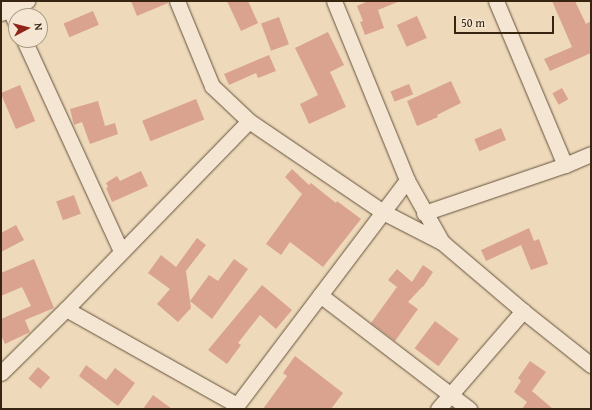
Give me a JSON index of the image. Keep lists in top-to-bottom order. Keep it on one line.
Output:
{"scale_bar":"50 m","north":"right"}
